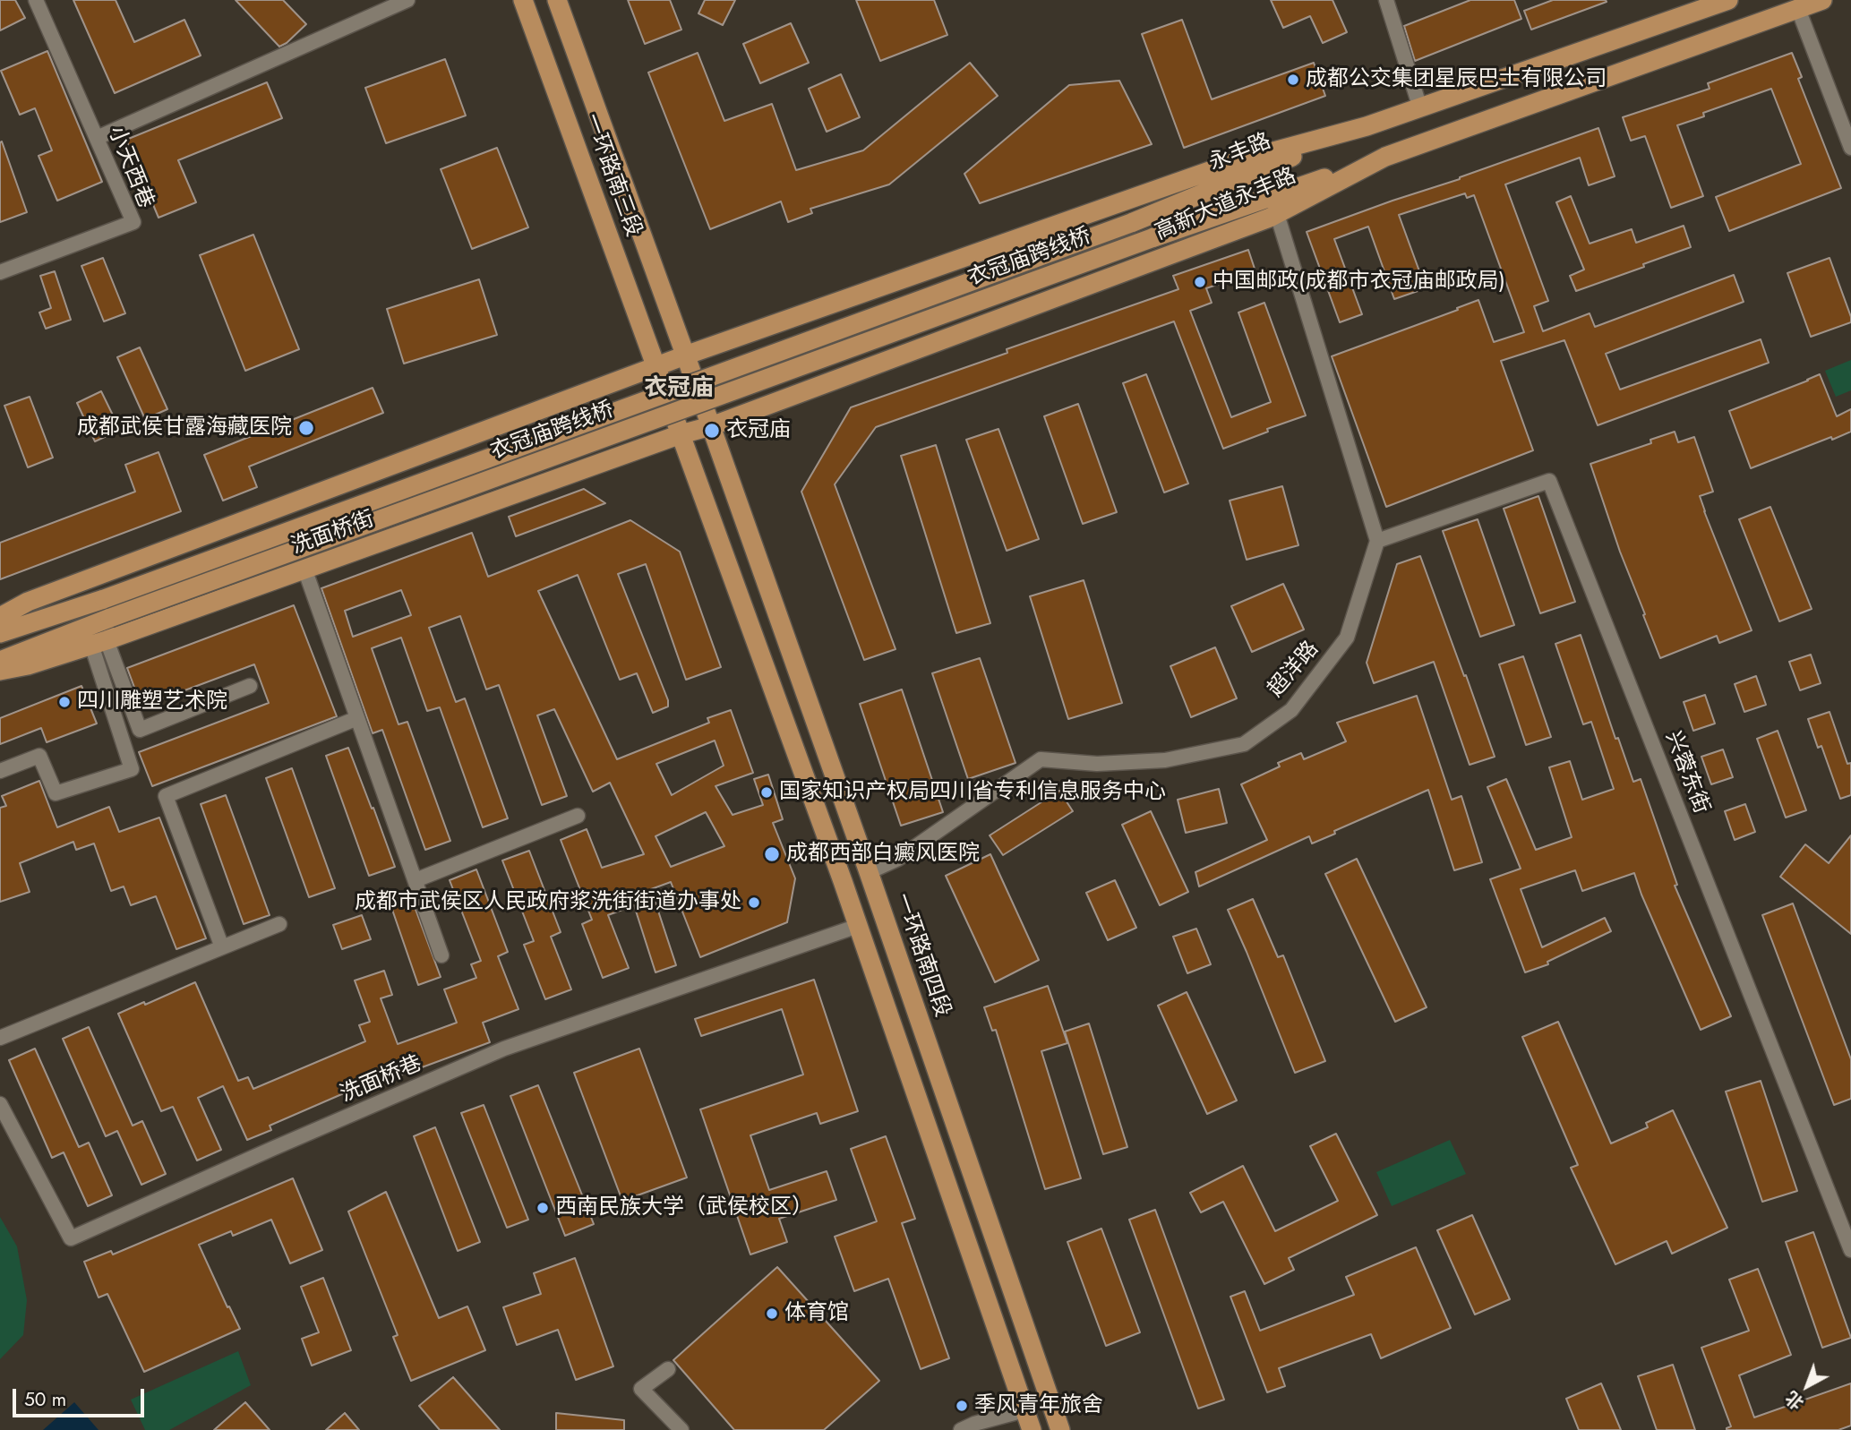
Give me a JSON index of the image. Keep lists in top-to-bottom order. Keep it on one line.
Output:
{"streets":{"main road":["永丰路","一环路南三段","高新大道永丰路","衣冠庙跨线桥","洗面桥街","一环路南四段"],"street":["小天西巷","超洋路","兴蓉东街","洗面桥巷"]},"crossings":[["永丰路","高新大道永丰路"],["永丰路","衣冠庙跨线桥"],["一环路南三段","高新大道永丰路"],["一环路南三段","洗面桥街"],["一环路南三段","一环路南四段"],["高新大道永丰路","衣冠庙跨线桥"],["高新大道永丰路","洗面桥街"],["高新大道永丰路","一环路南四段"],["超洋路","兴蓉东街"],["超洋路","一环路南四段"]],"districts":["衣冠庙"],"places":["成都公交集团星辰巴士有限公司","中国邮政(成都市衣冠庙邮政局)","成都武侯甘露海藏医院","衣冠庙","四川雕塑艺术院","国家知识产权局四川省专利信息服务中心","成都西部白癜风医院","成都市武侯区人民政府浆洗街街道办事处","西南民族大学（武侯校区）","体育馆","季风青年旅舍"],"scale_bar":"50 m","north":"bottom left"}
